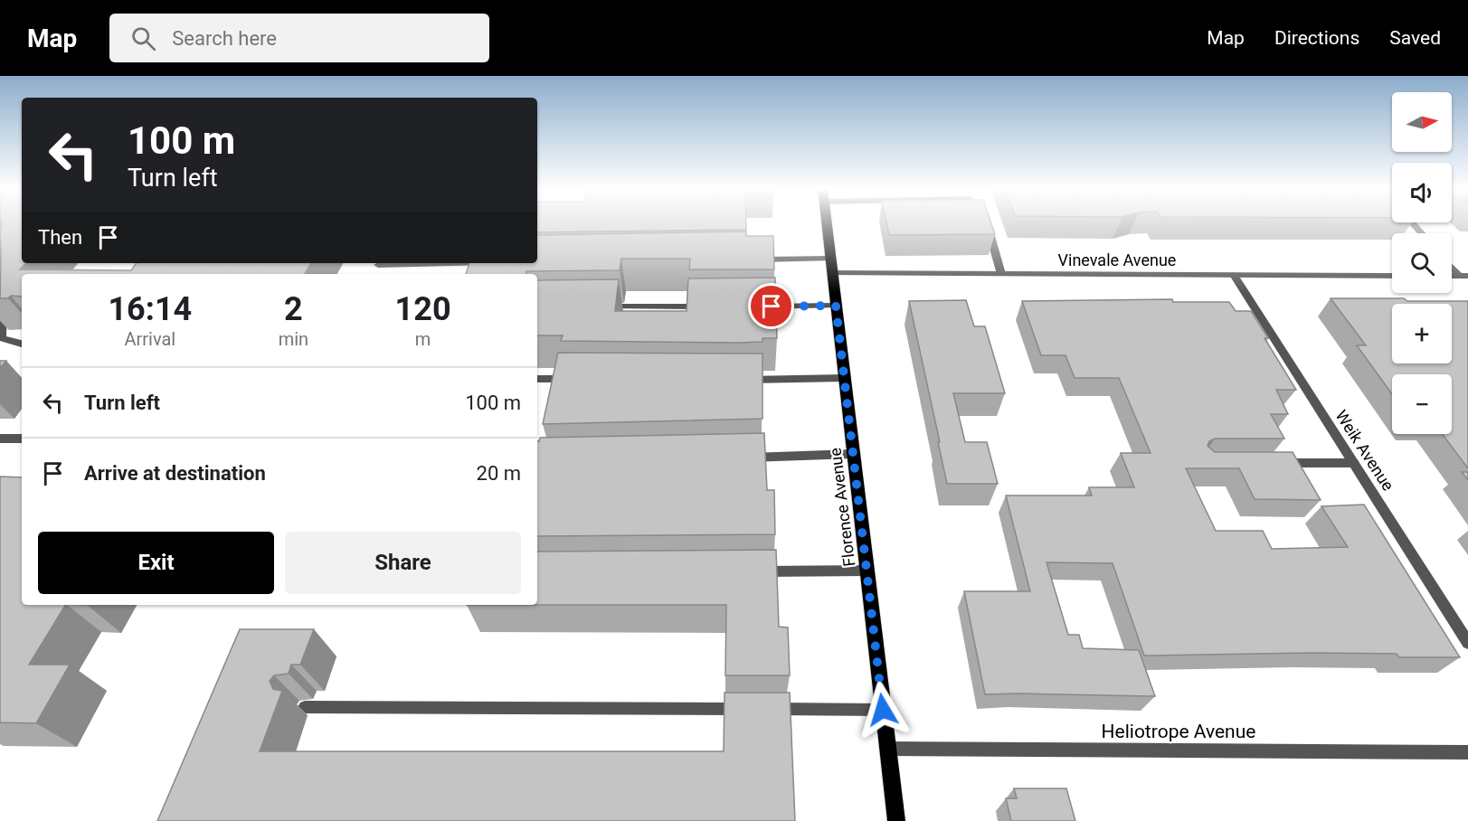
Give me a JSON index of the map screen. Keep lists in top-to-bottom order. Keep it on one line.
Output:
{"streets":{"main road":["Florence Avenue"],"street":["Vinevale Avenue","Weik Avenue","Heliotrope Avenue"]},"crossings":[["Vinevale Avenue","Weik Avenue"],["Vinevale Avenue","Florence Avenue"],["Florence Avenue","Heliotrope Avenue"]],"north":"right","page":{"header":"Map","search":"Search here","nav":["Map","Directions","Saved"],"map_buttons":["+","−"],"turn":["100 m","Turn left"],"then":"Then","eta":["16:14","Arrival","2","min","120","m"],"list":[{"name":"Turn left","value":"100 m"},{"name":"Arrive at destination","value":"20 m"}],"buttons":["Exit","Share"]}}
